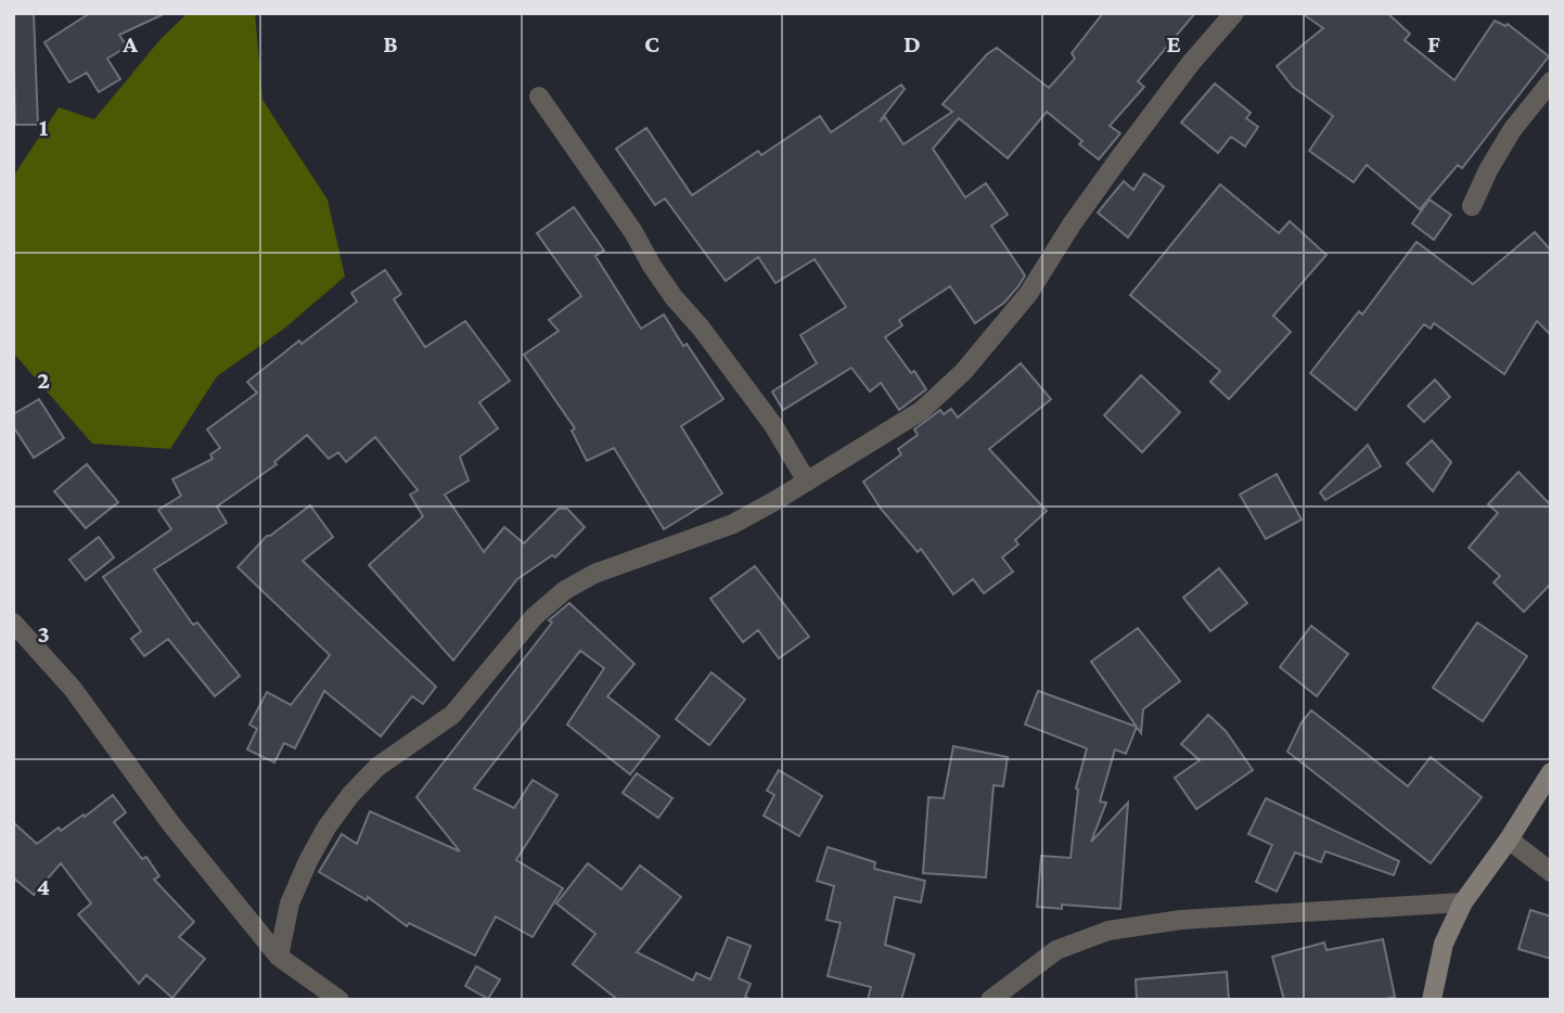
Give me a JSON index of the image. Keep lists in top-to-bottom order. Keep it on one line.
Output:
{"grid":{"columns":["A","B","C","D","E","F"],"rows":["1","2","3","4"]}}
